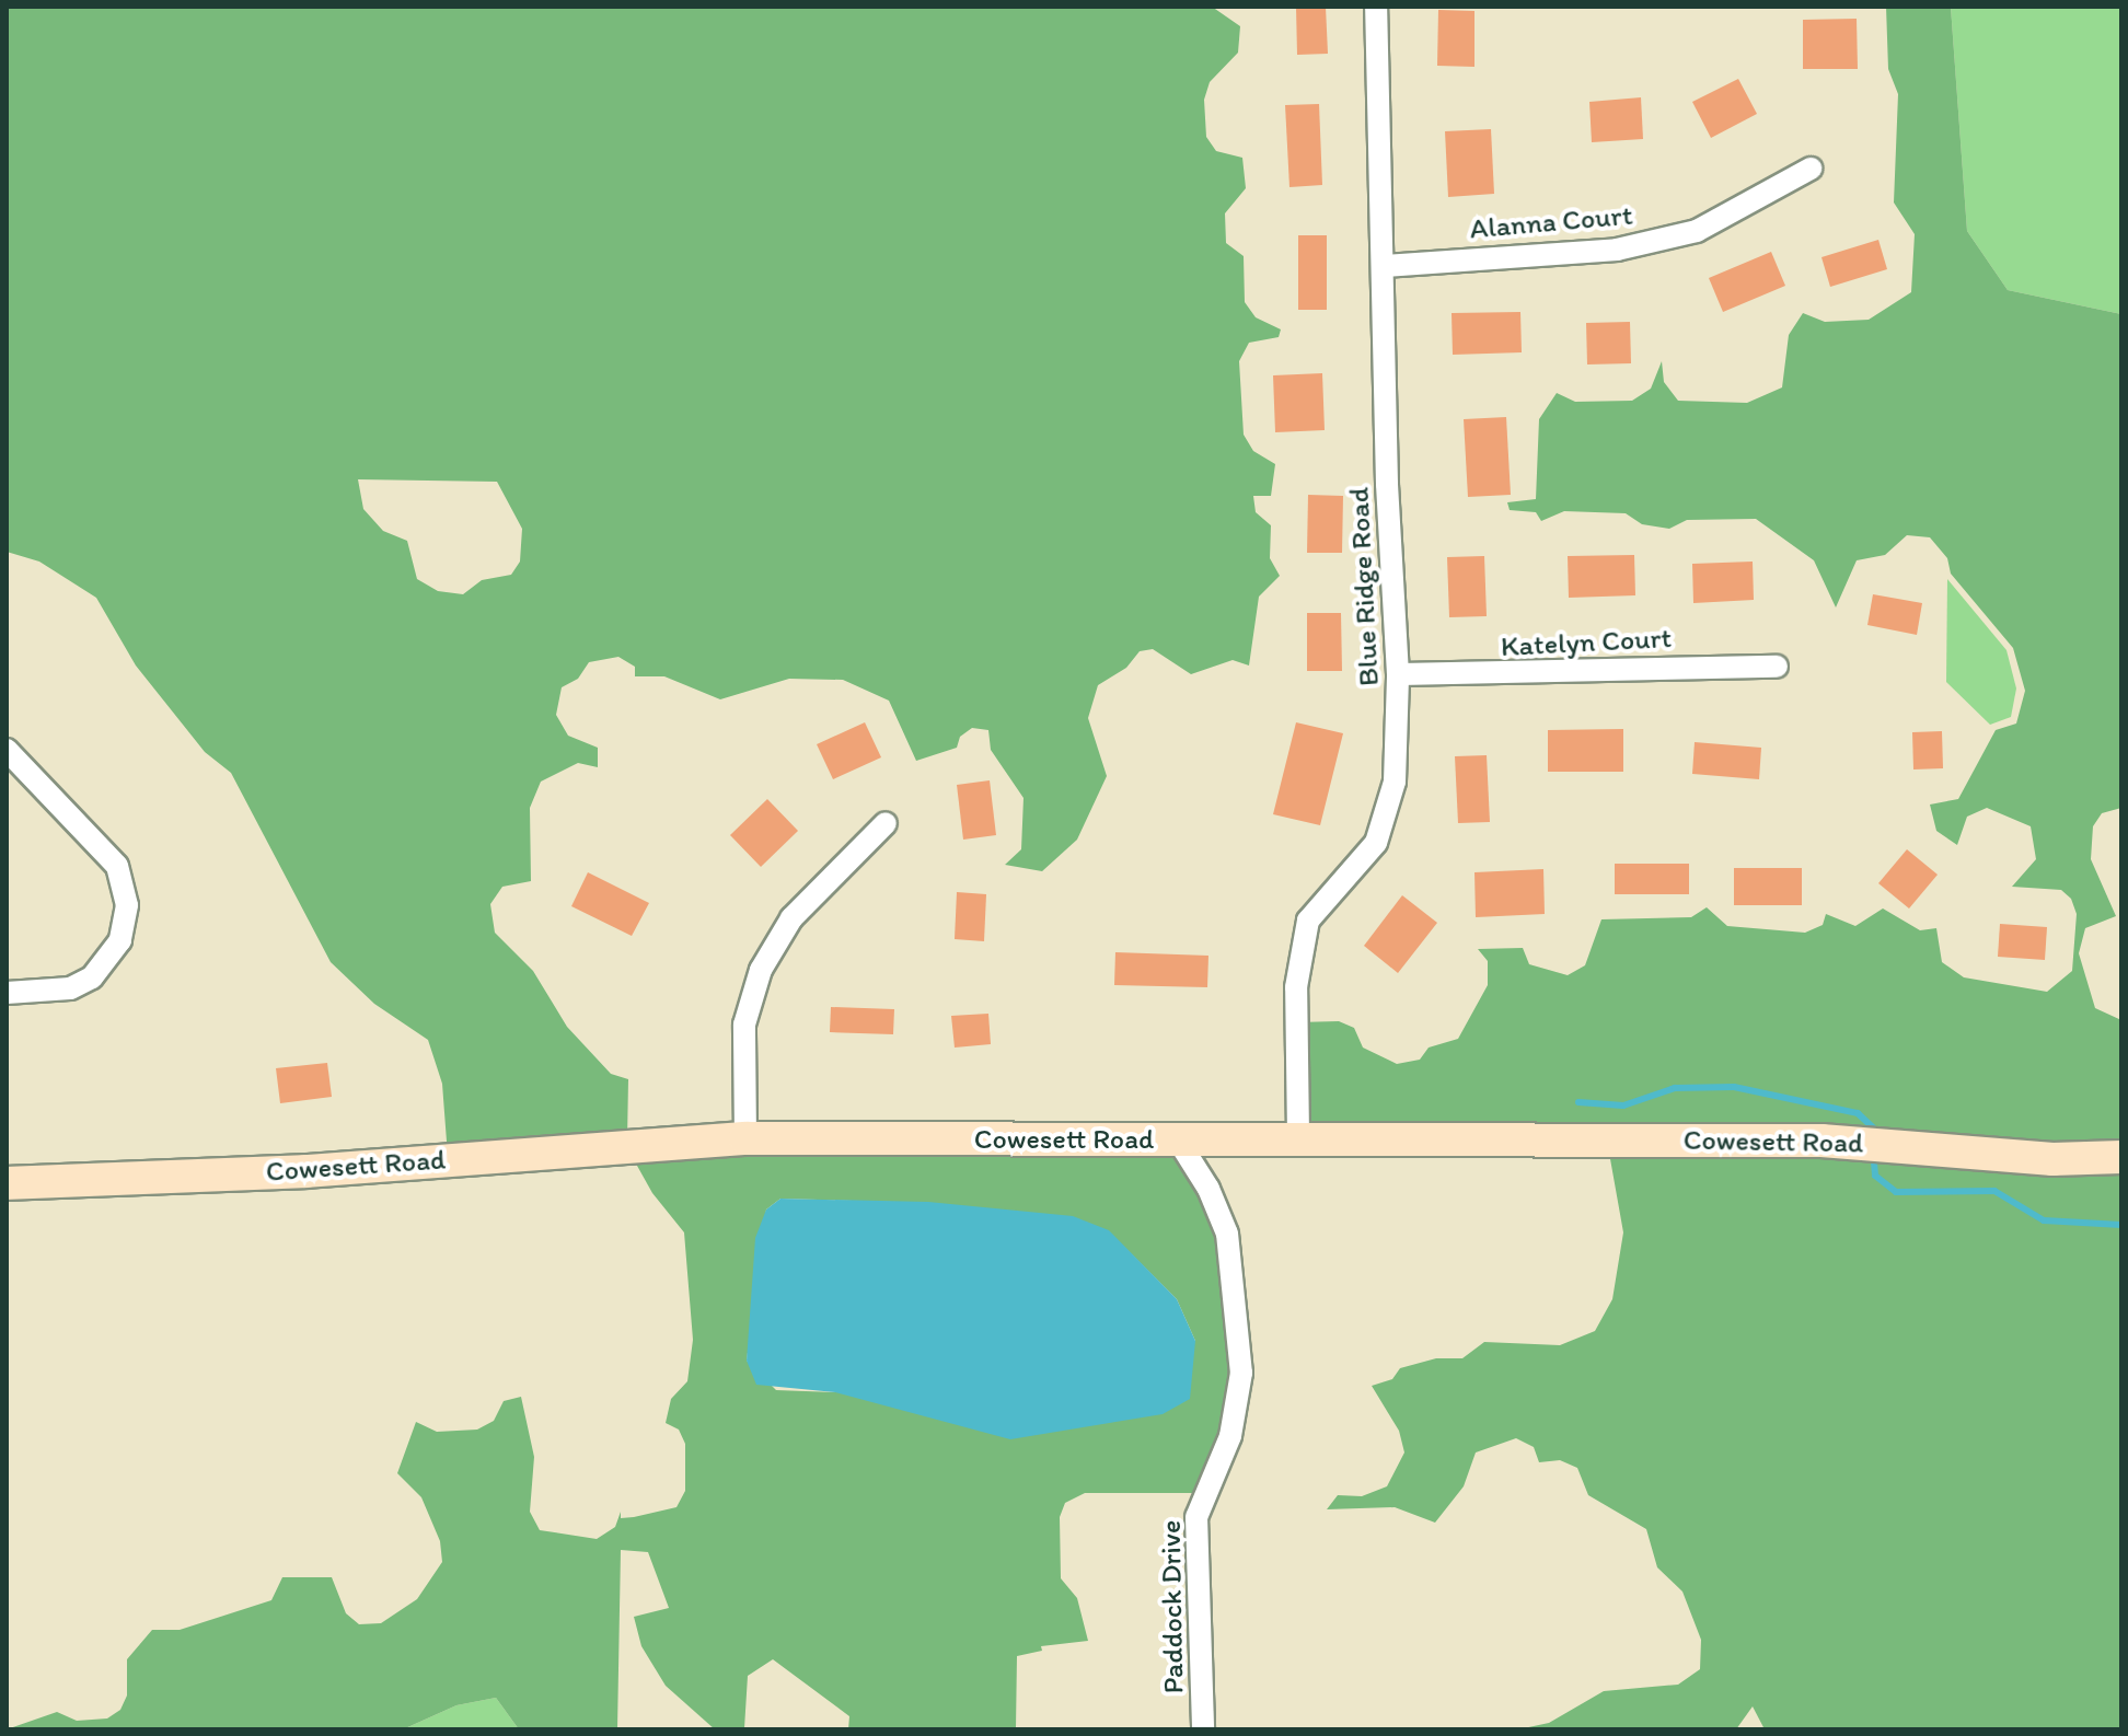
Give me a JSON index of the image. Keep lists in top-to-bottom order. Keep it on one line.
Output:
{"streets":{"main road":["Cowesett Road"],"street":["Alanna Court","Blue Ridge Road","Katelyn Court","Paddock Drive"]},"crossings":[["Alanna Court","Blue Ridge Road"],["Blue Ridge Road","Katelyn Court"],["Blue Ridge Road","Cowesett Road"],["Cowesett Road","Paddock Drive"]]}
